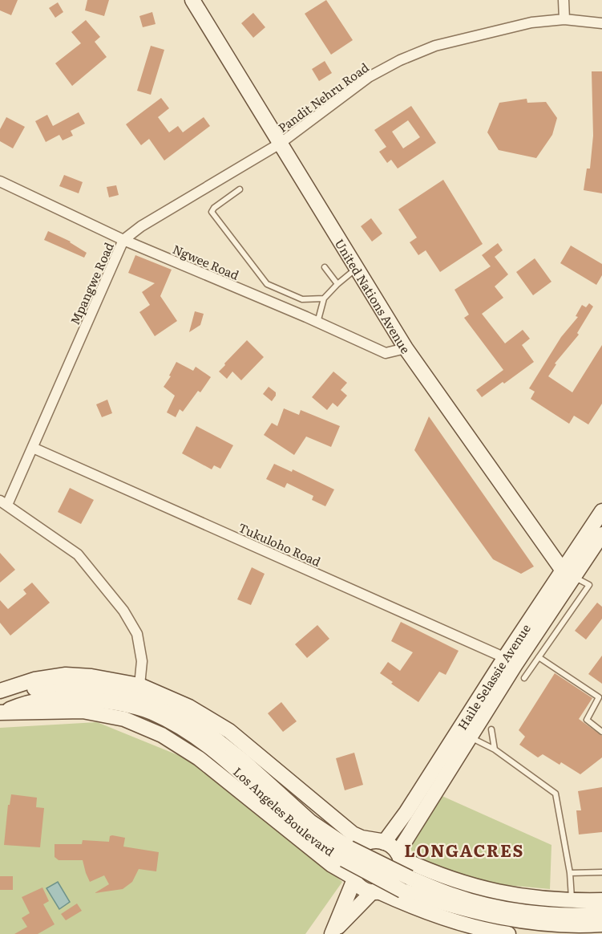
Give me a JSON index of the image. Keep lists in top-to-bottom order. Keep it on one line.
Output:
{"streets":{"main road":["United Nations Avenue","Haile Selassie Avenue","Los Angeles Boulevard"],"street":["Pandit Nehru Road","Ngwee Road","Mpangwe Road","Tukuloho Road"]},"crossings":[["Pandit Nehru Road","Mpangwe Road"],["Pandit Nehru Road","United Nations Avenue"],["Ngwee Road","Mpangwe Road"],["Ngwee Road","United Nations Avenue"],["Mpangwe Road","United Nations Avenue"],["Mpangwe Road","Tukuloho Road"],["United Nations Avenue","Haile Selassie Avenue"],["Tukuloho Road","Haile Selassie Avenue"],["Haile Selassie Avenue","Los Angeles Boulevard"]],"districts":["LONGACRES"]}
